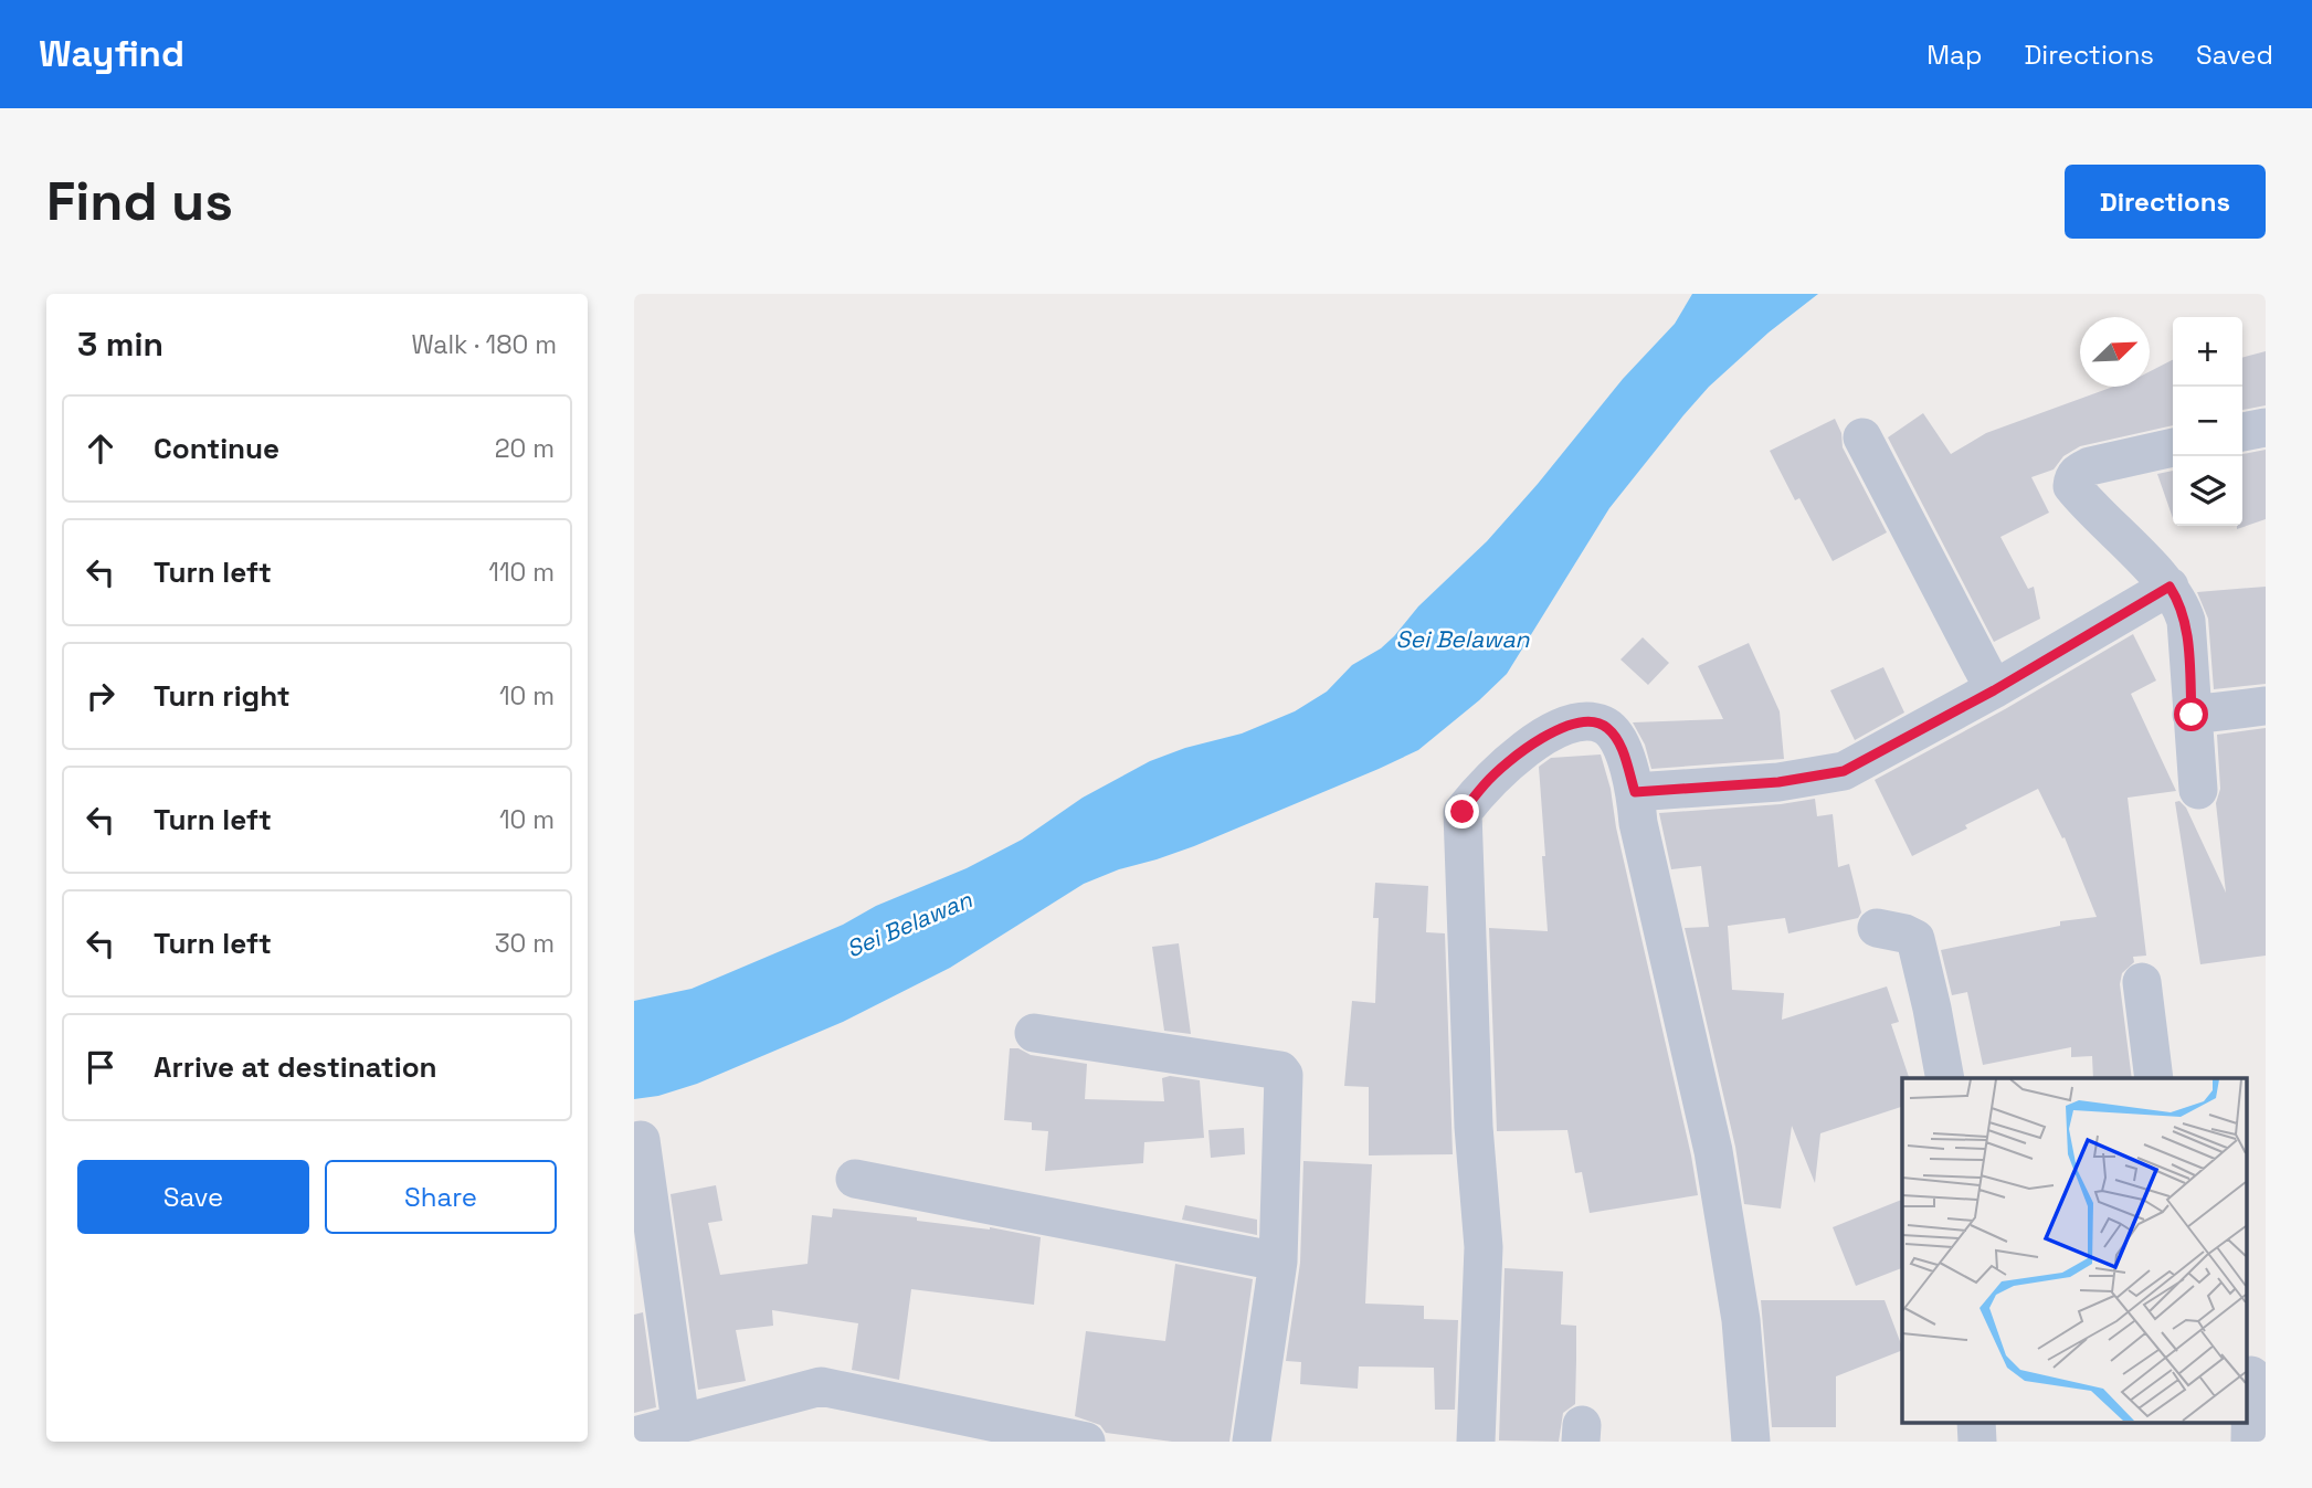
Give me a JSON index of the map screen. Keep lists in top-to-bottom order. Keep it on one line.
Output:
{"water":["Sei Belawan"],"north":"top right","page":{"header":"Wayfind","nav":["Map","Directions","Saved"],"buttons":["Directions",["Save","Share"]],"title":"Find us","heading":["3 min","Walk · 180 m"],"map_buttons":["+","−"],"list":[["Continue","20 m"],["Turn left","110 m"],["Turn right","10 m"],["Turn left","10 m"],["Turn left","30 m"],"Arrive at destination"]}}
